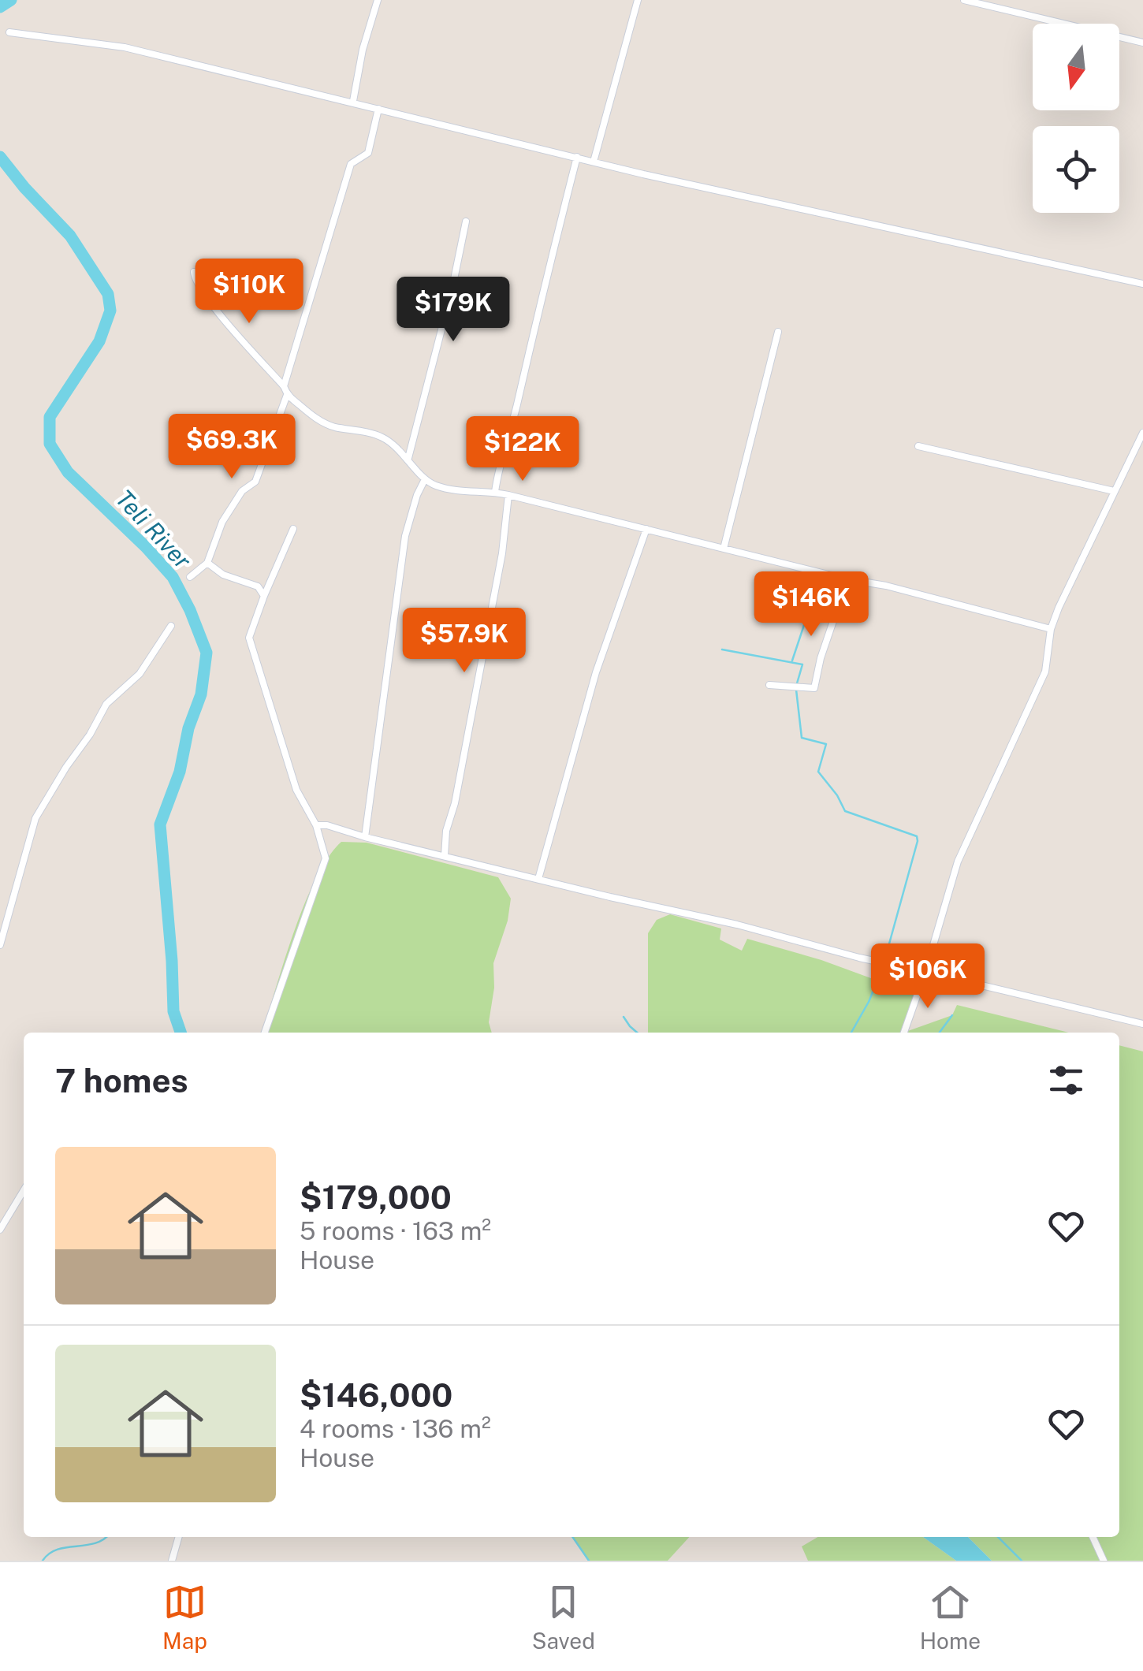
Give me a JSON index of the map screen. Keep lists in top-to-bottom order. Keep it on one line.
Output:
{"water":["Teli River"],"north":"bottom","page":{"price":["$110K","$179K","$69.3K","$122K","$146K","$57.9K","$106K"],"heading":"7 homes","list":[{"name":"$179,000","note":"5 rooms · 163 m² · House"},{"name":"$146,000","note":"4 rooms · 136 m² · House"}],"tabs":["Map","Saved","Home"]}}
